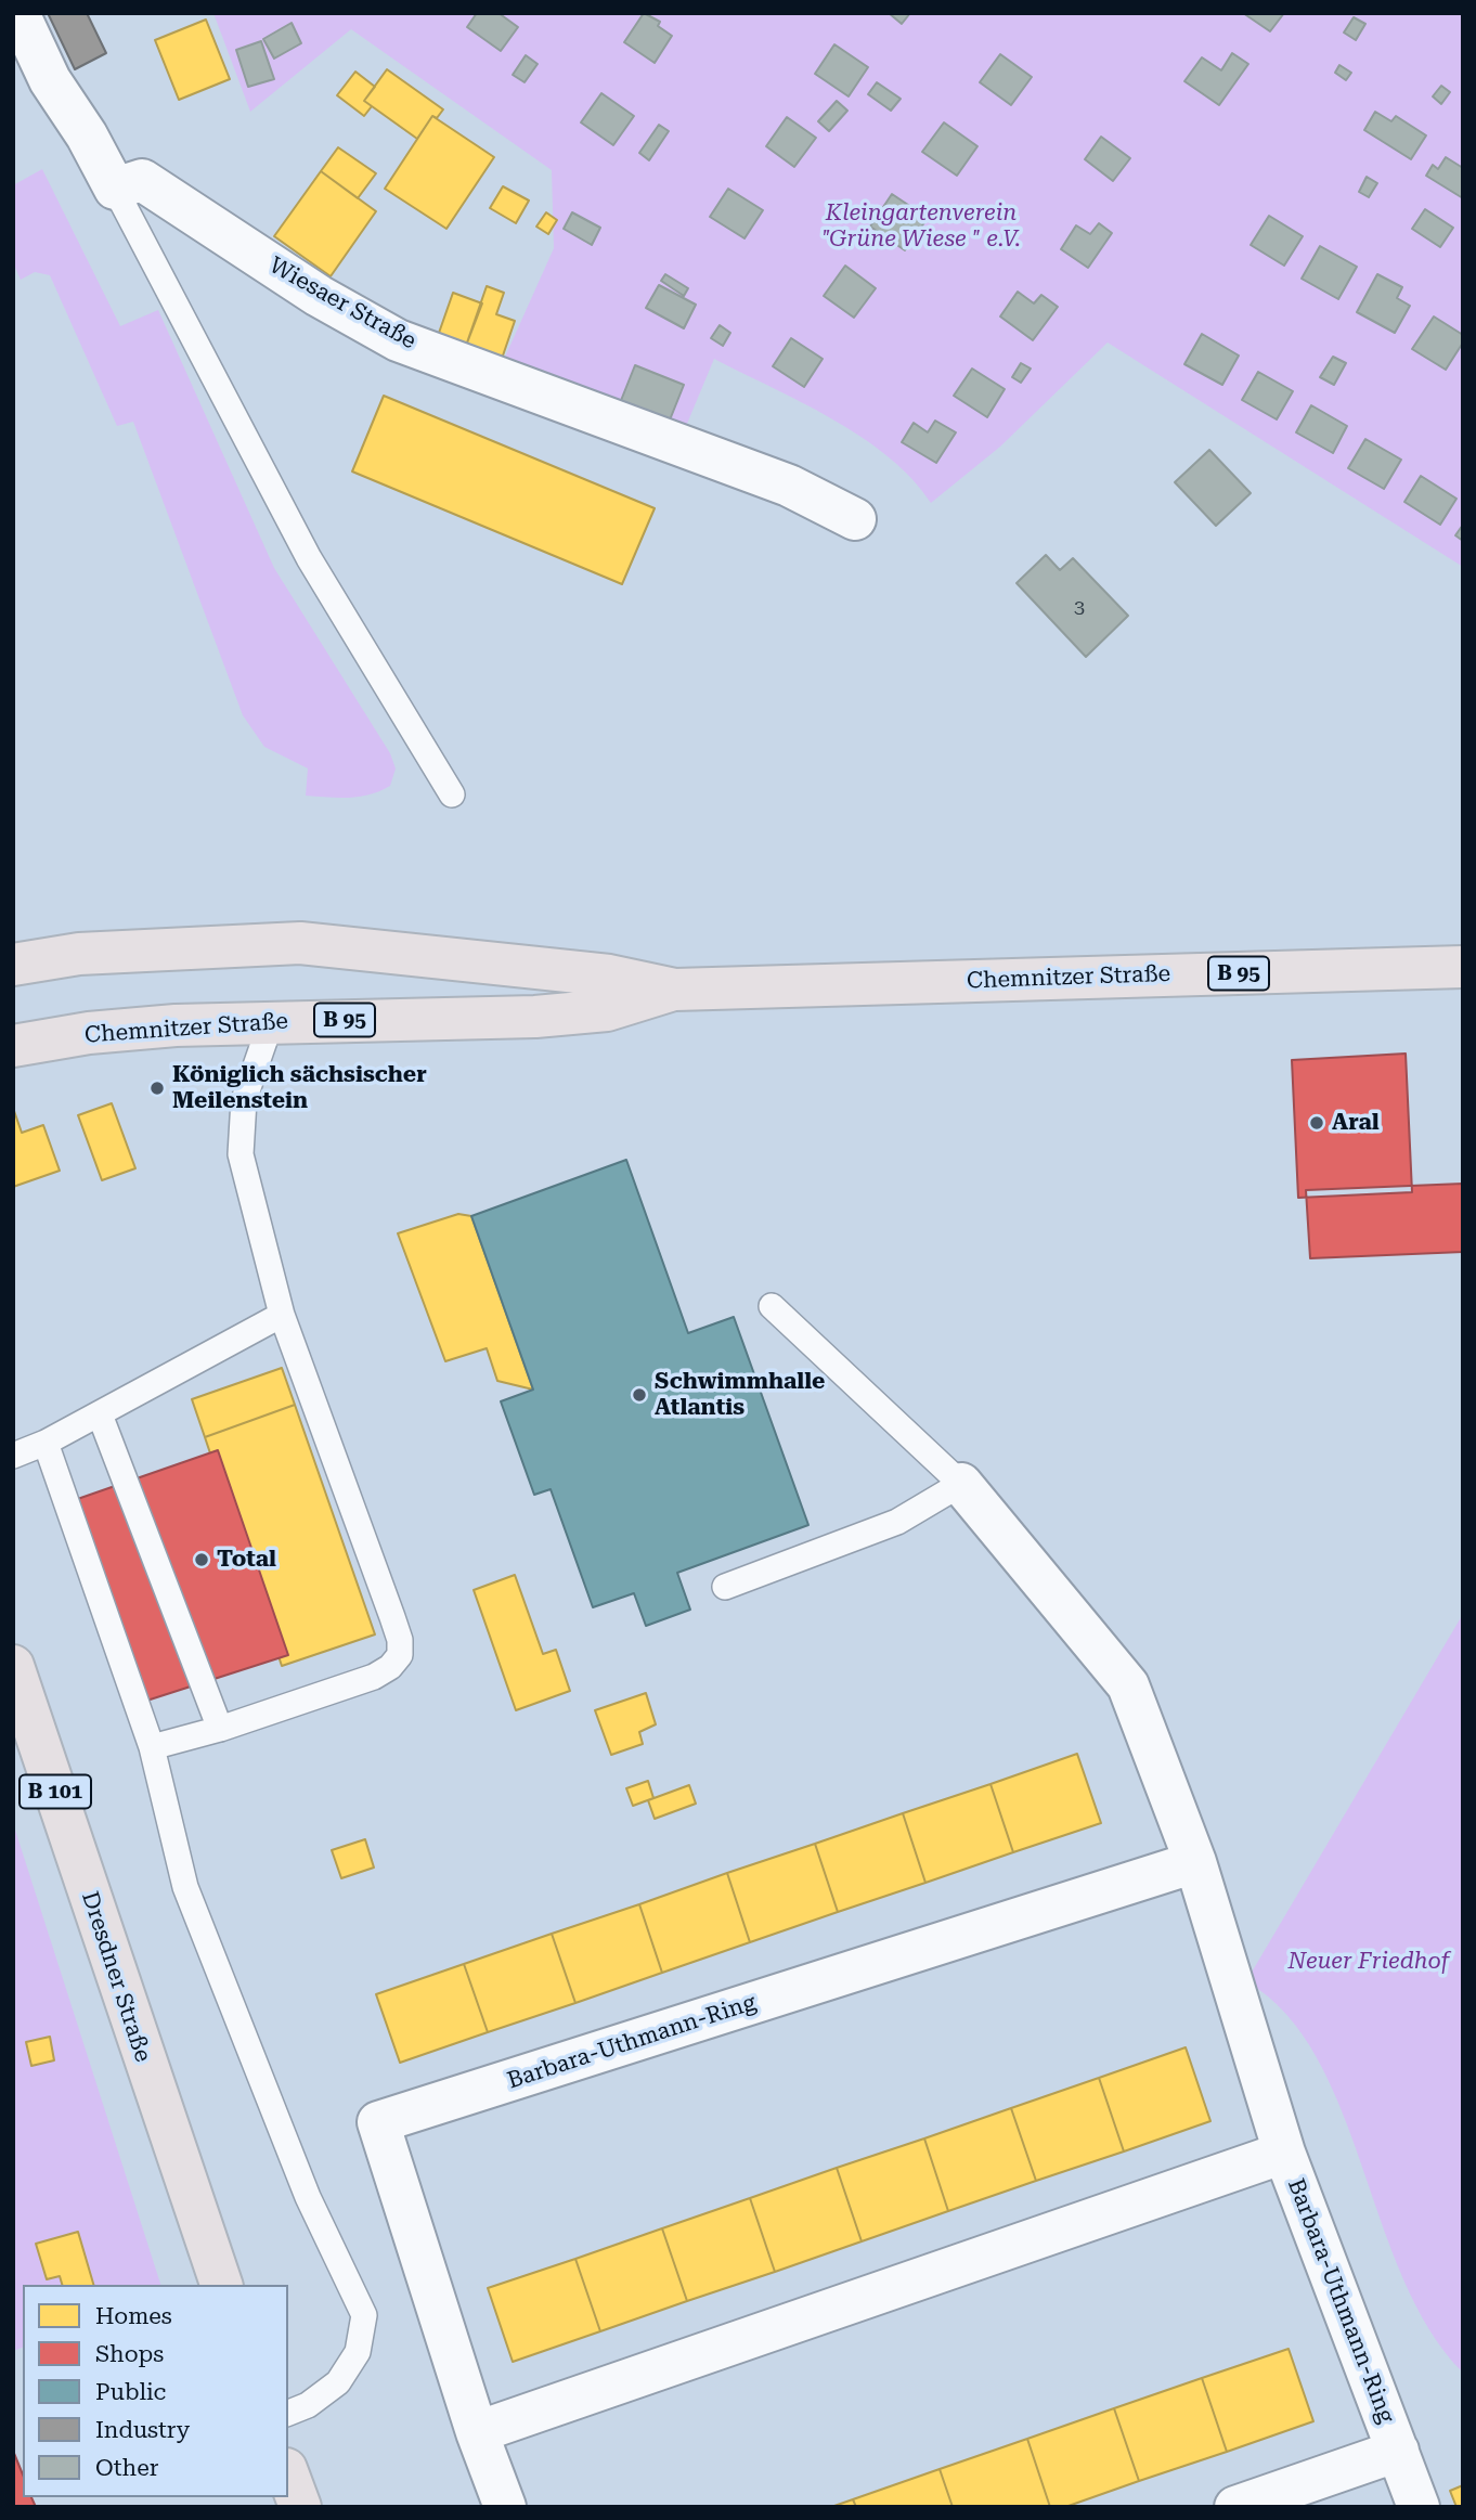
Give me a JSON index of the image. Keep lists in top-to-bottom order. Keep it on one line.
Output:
{"streets":{"main road":["B 95","Chemnitzer Straße","B 101","Dresdner Straße"],"street":["Wiesaer Straße","Barbara-Uthmann-Ring"]},"parks":["Kleingartenverein \"Grüne Wiese \" e.V.","Neuer Friedhof"],"places":["Königlich sächsischer Meilenstein","Aral","Schwimmhalle Atlantis","Total"],"house_numbers":["3"],"legend":["Homes","Shops","Public","Industry","Other"]}
